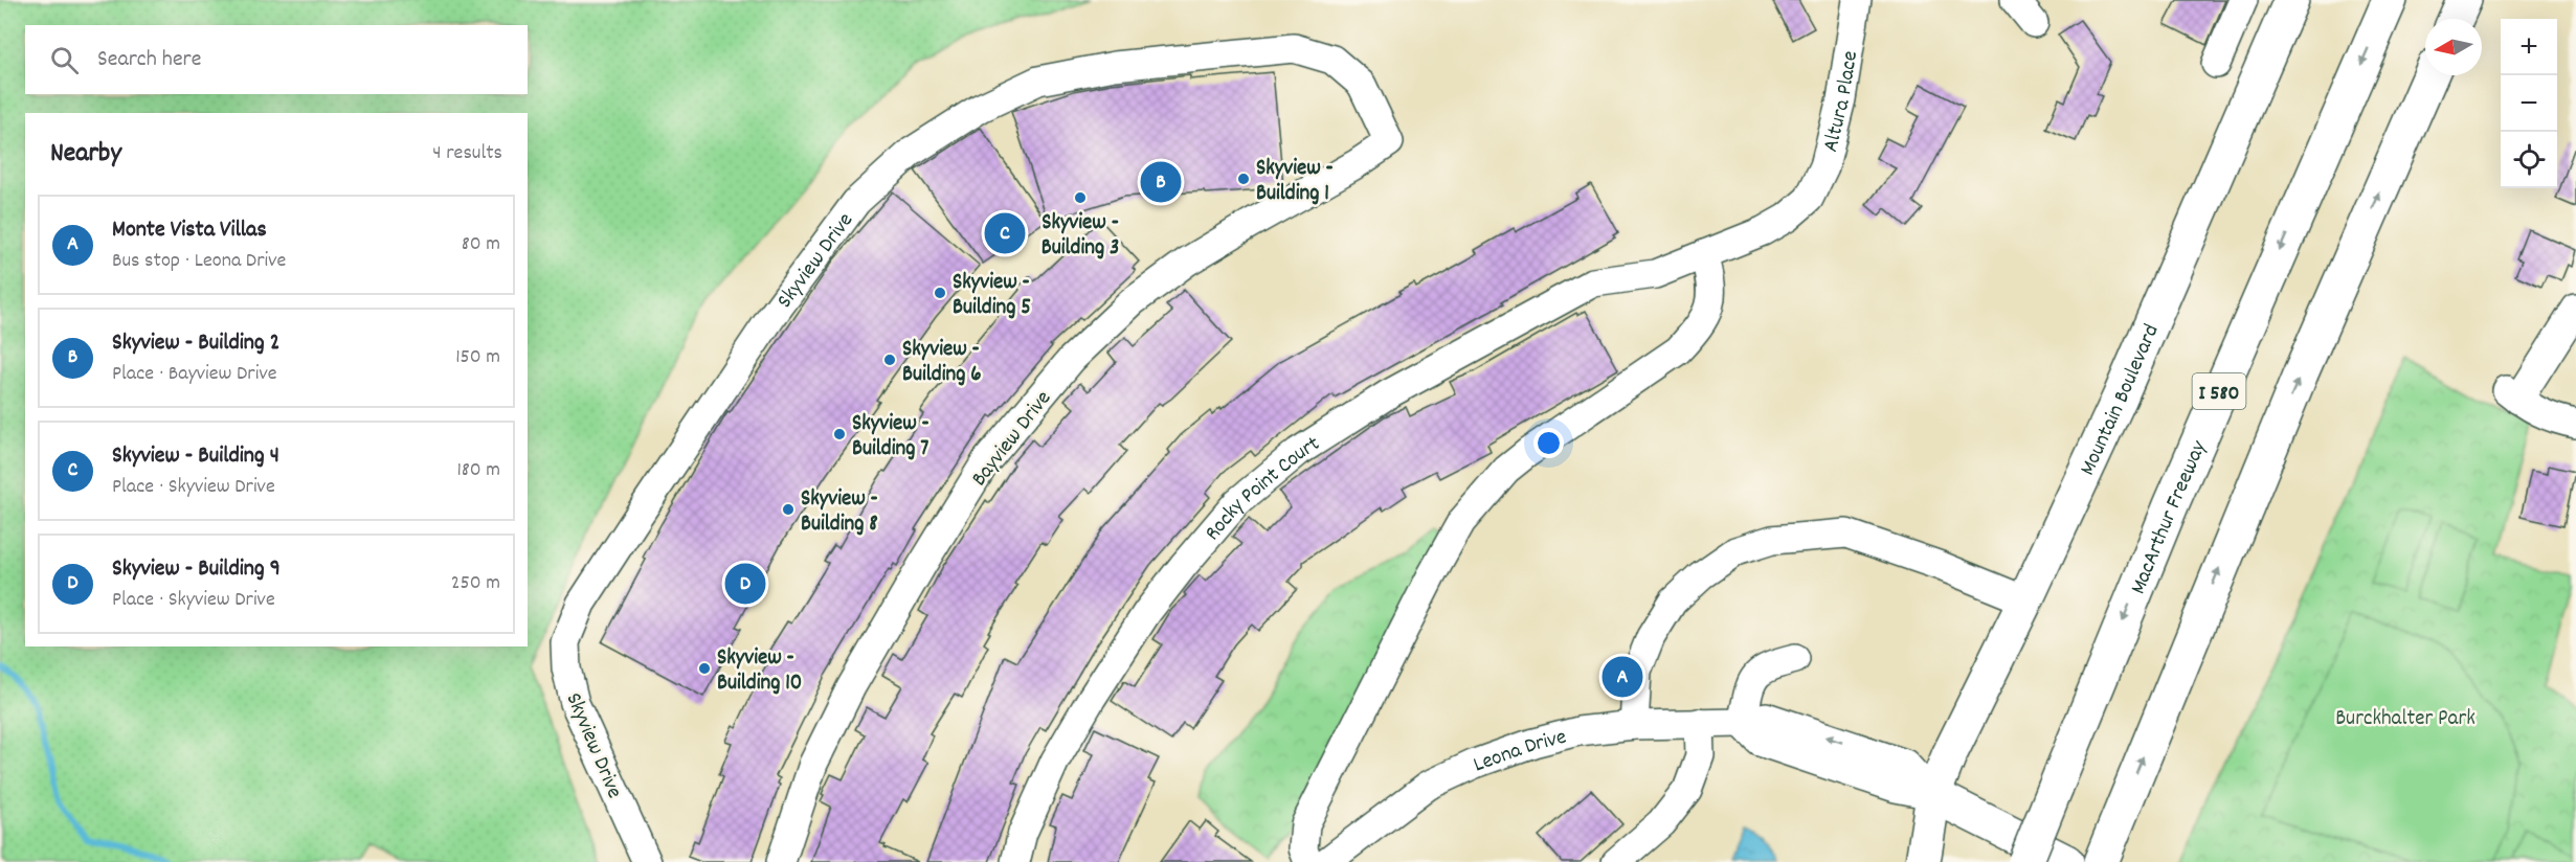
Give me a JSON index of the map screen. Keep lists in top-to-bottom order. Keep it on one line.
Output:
{"streets":{"main road":["I 580","Mountain Boulevard","MacArthur Freeway"],"street":["Altura Place","Skyview Drive","Bayview Drive","Rocky Point Court","Leona Drive"]},"crossings":[["Altura Place","Rocky Point Court"],["Skyview Drive","Bayview Drive"]],"parks":["Burckhalter Park"],"places":["Skyview - Building 1","Skyview - Building 3","Skyview - Building 5","Skyview - Building 6","Skyview - Building 7","Skyview - Building 8","Skyview - Building 10"],"north":"left","page":{"map_buttons":["+","−"],"search":"Search here","heading":["Nearby","4 results"],"pins":["B","C","D","A"],"list":[{"mark":"A","name":"Monte Vista Villas","note":"Bus stop · Leona Drive","value":"80 m"},{"mark":"B","name":"Skyview - Building 2","note":"Place · Bayview Drive","value":"150 m"},{"mark":"C","name":"Skyview - Building 4","note":"Place · Skyview Drive","value":"180 m"},{"mark":"D","name":"Skyview - Building 9","note":"Place · Skyview Drive","value":"250 m"}]}}
